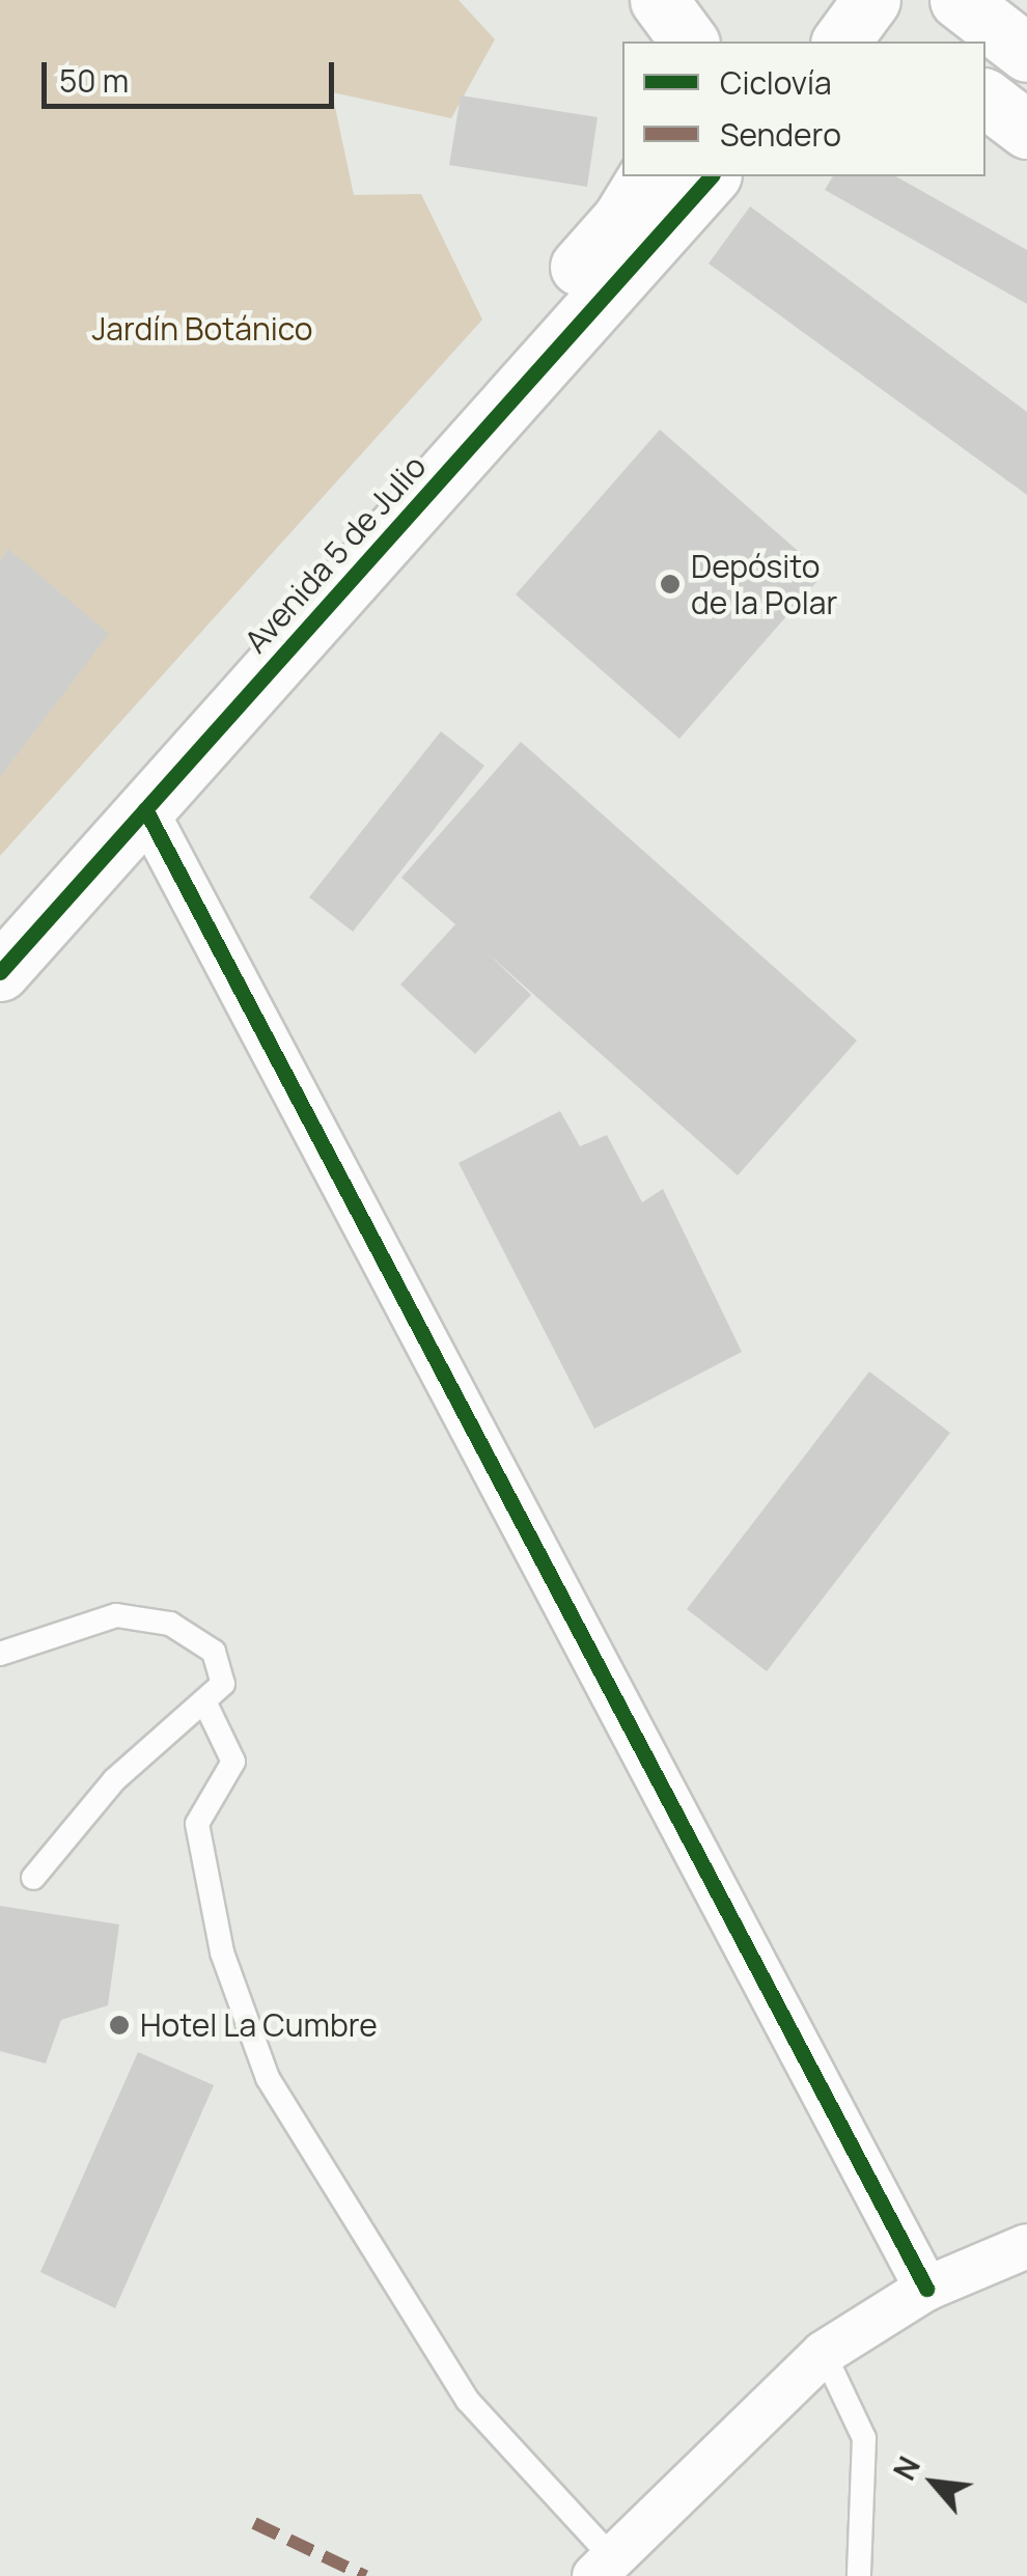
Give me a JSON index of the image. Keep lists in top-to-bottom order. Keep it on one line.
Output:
{"streets":{"street":["Avenida 5 de Julio"]},"parks":["Jardín Botánico"],"places":["Depósito de la Polar","Hotel La Cumbre"],"legend":["Ciclovía","Sendero"],"scale_bar":"50 m","north":"top left"}
